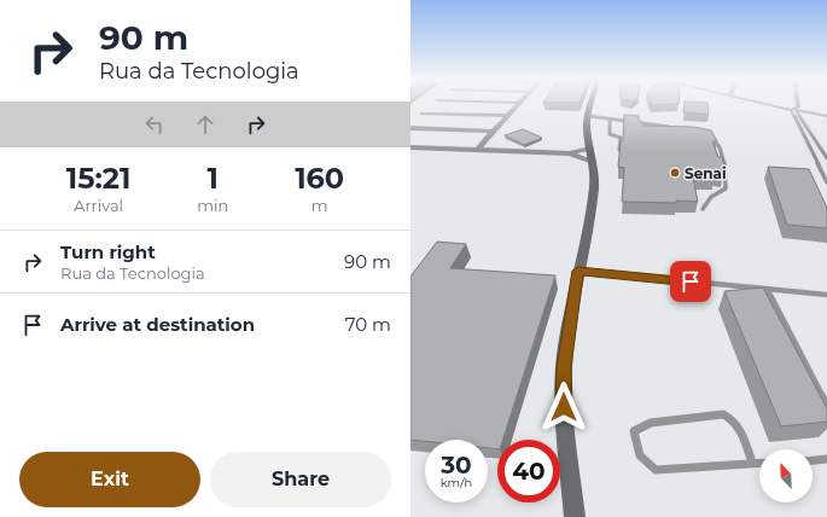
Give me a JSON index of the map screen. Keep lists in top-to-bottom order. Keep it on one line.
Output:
{"places":["Senai"],"north":"top left","page":{"turn":["90 m","Rua da Tecnologia"],"eta":["15:21","Arrival","1","min","160","m"],"list":[{"name":"Turn right","note":"Rua da Tecnologia","value":"90 m"},{"name":"Arrive at destination","value":"70 m"}],"speed":"30 km/h","limit":"40","buttons":["Exit","Share"]}}
